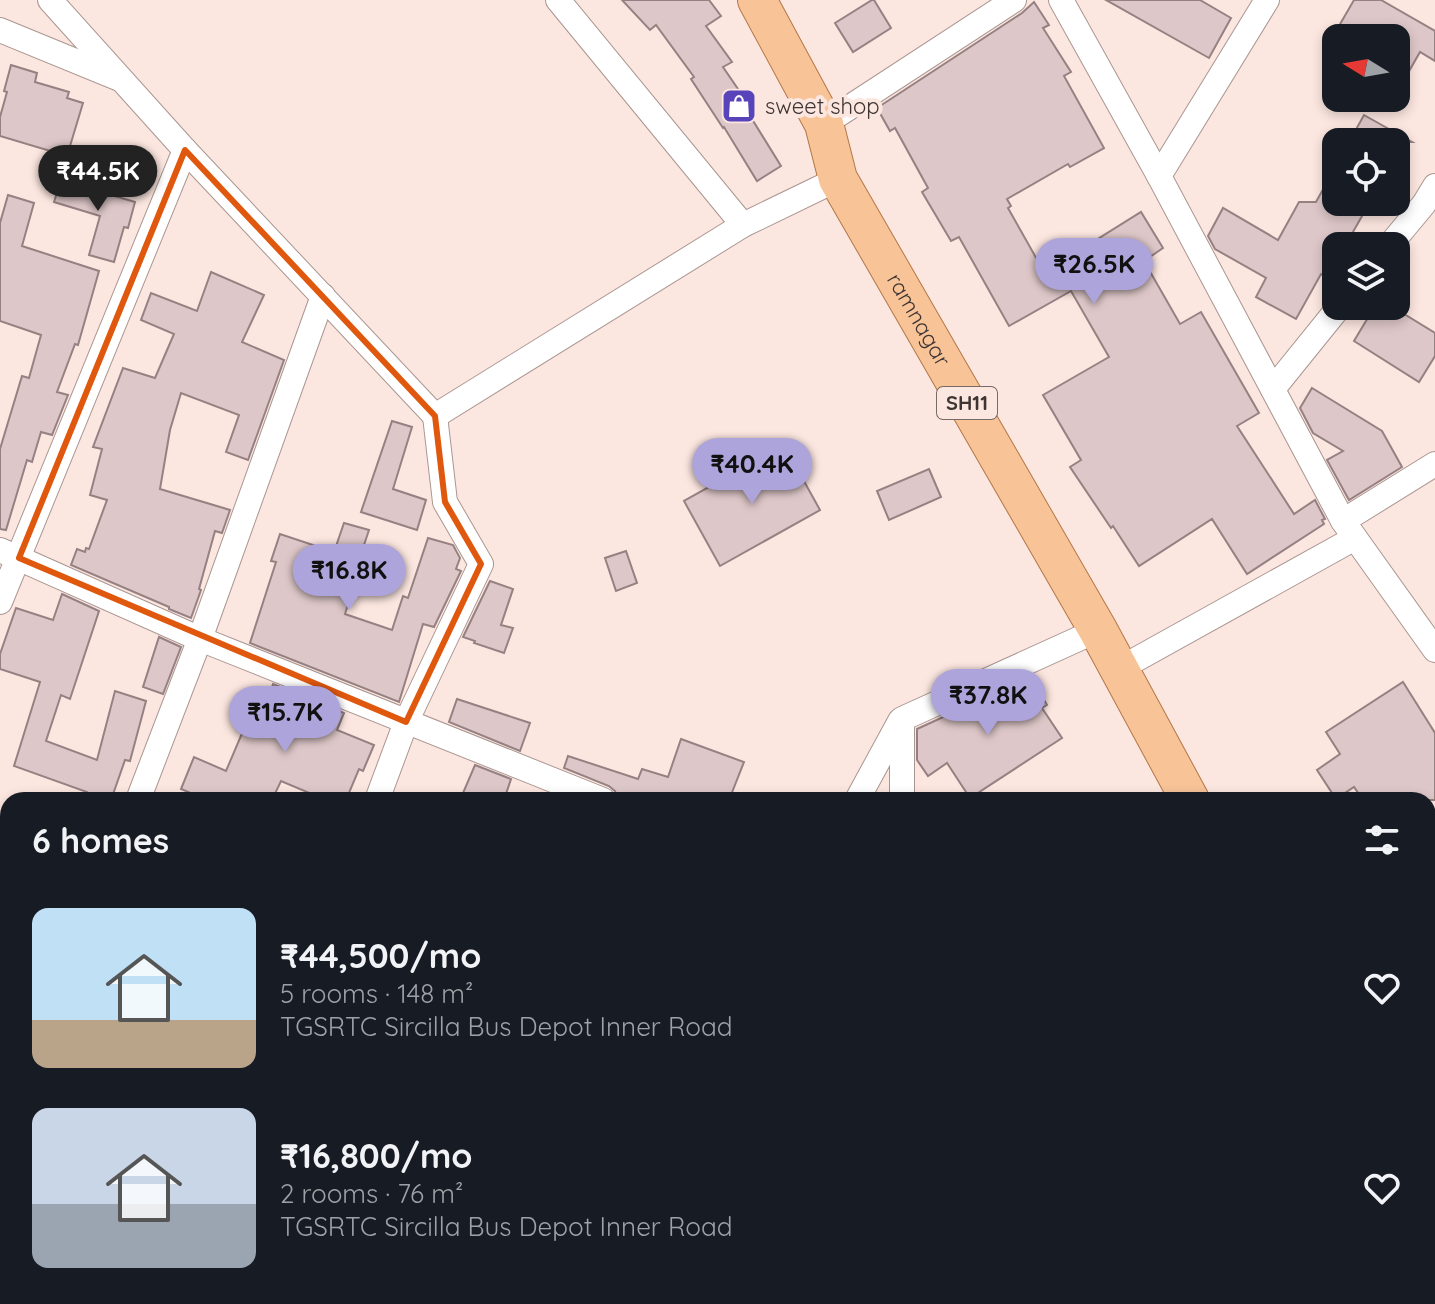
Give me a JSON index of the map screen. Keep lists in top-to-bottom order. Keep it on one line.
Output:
{"streets":{"main road":["ramnagar","SH11"]},"places":{"shop":["sweet shop"]},"north":"left","page":{"price":["₹44.5K","₹26.5K","₹40.4K","₹16.8K","₹37.8K","₹15.7K"],"heading":"6 homes","list":[{"name":"₹44,500/mo","note":"5 rooms · 148 m² · TGSRTC Sircilla Bus Depot Inner Road"},{"name":"₹16,800/mo","note":"2 rooms · 76 m² · TGSRTC Sircilla Bus Depot Inner Road"}]}}
